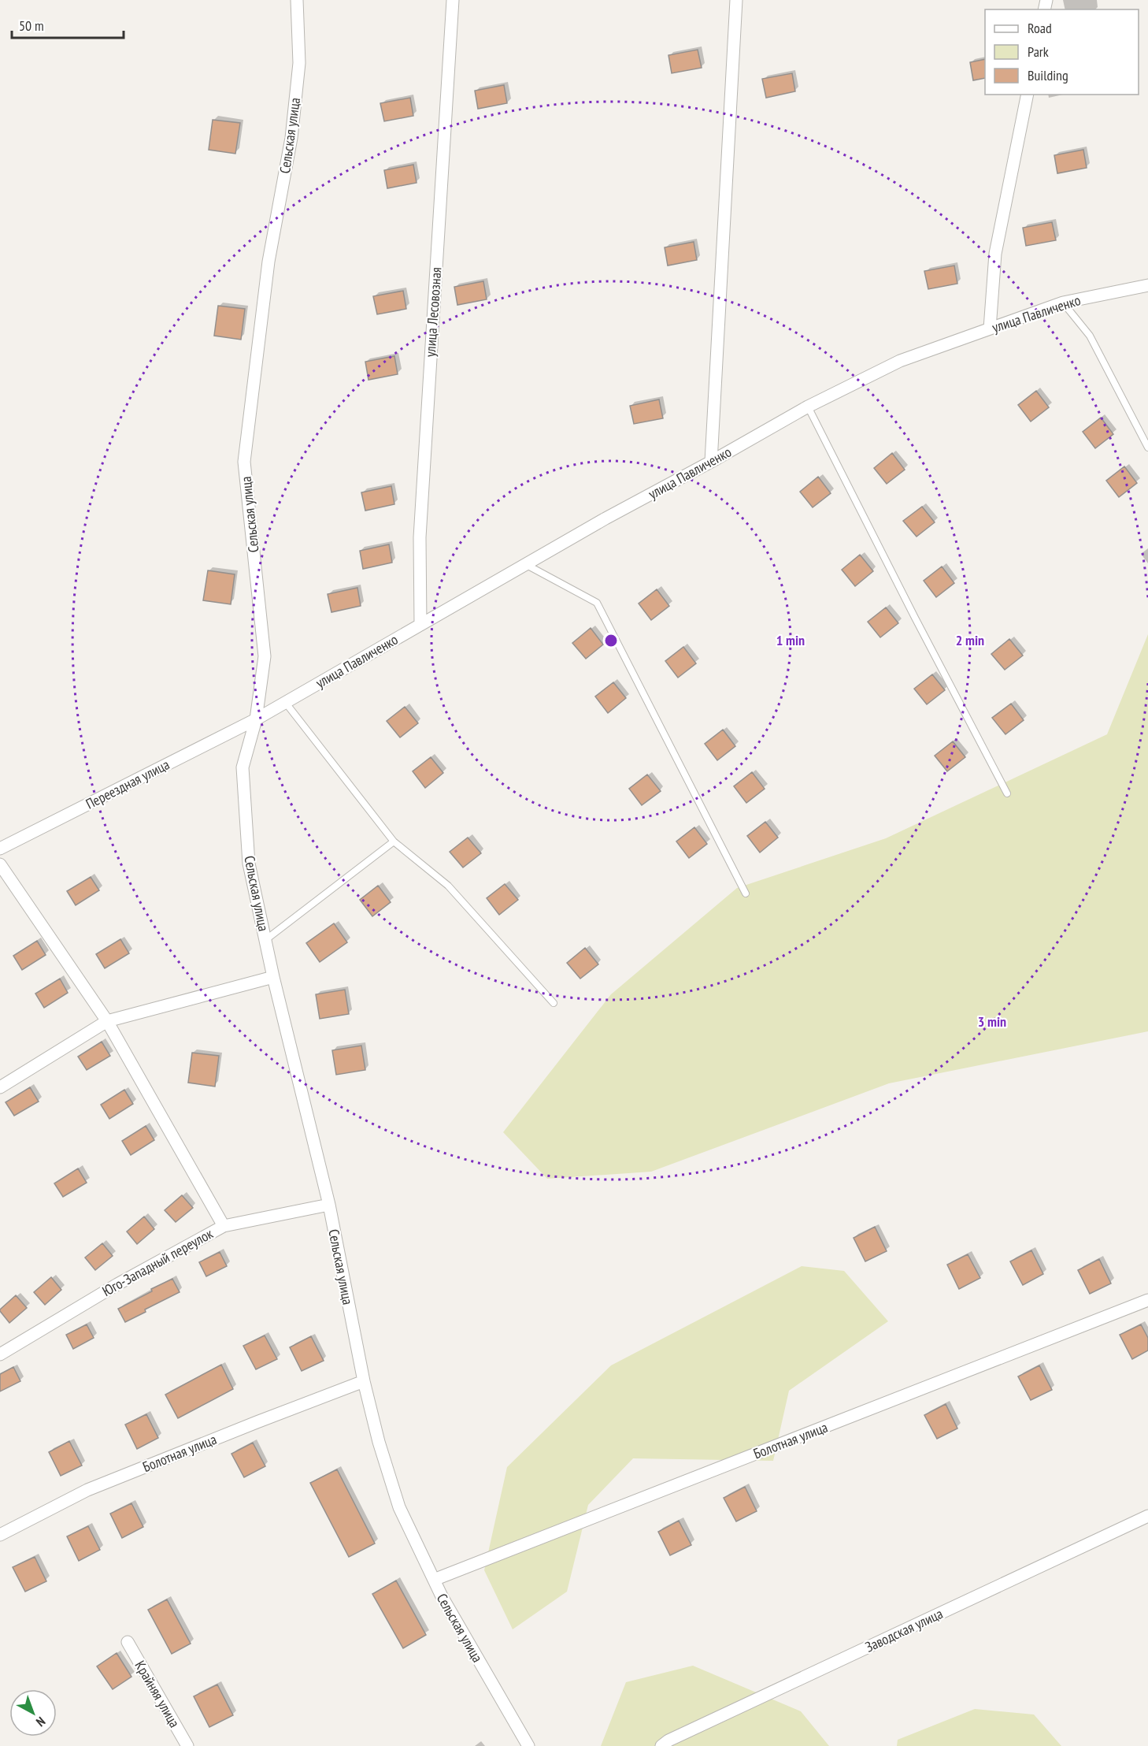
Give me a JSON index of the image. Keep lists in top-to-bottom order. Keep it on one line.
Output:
{"streets":{"street":["Сельская улица","улица Лесовозная","улица Павличенко","Переездная улица","Юго-Западный переулок","Болотная улица","Заводская улица","Крайняя улица"]},"crossings":[["Сельская улица","улица Павличенко"],["Сельская улица","Переездная улица"],["Сельская улица","Юго-Западный переулок"],["Сельская улица","Болотная улица"],["улица Лесовозная","улица Павличенко"],["улица Павличенко","Переездная улица"]],"legend":["Road","Park","Building"],"scale_bar":"50 m","north":"bottom right","rings":["1 min","2 min","3 min"]}
